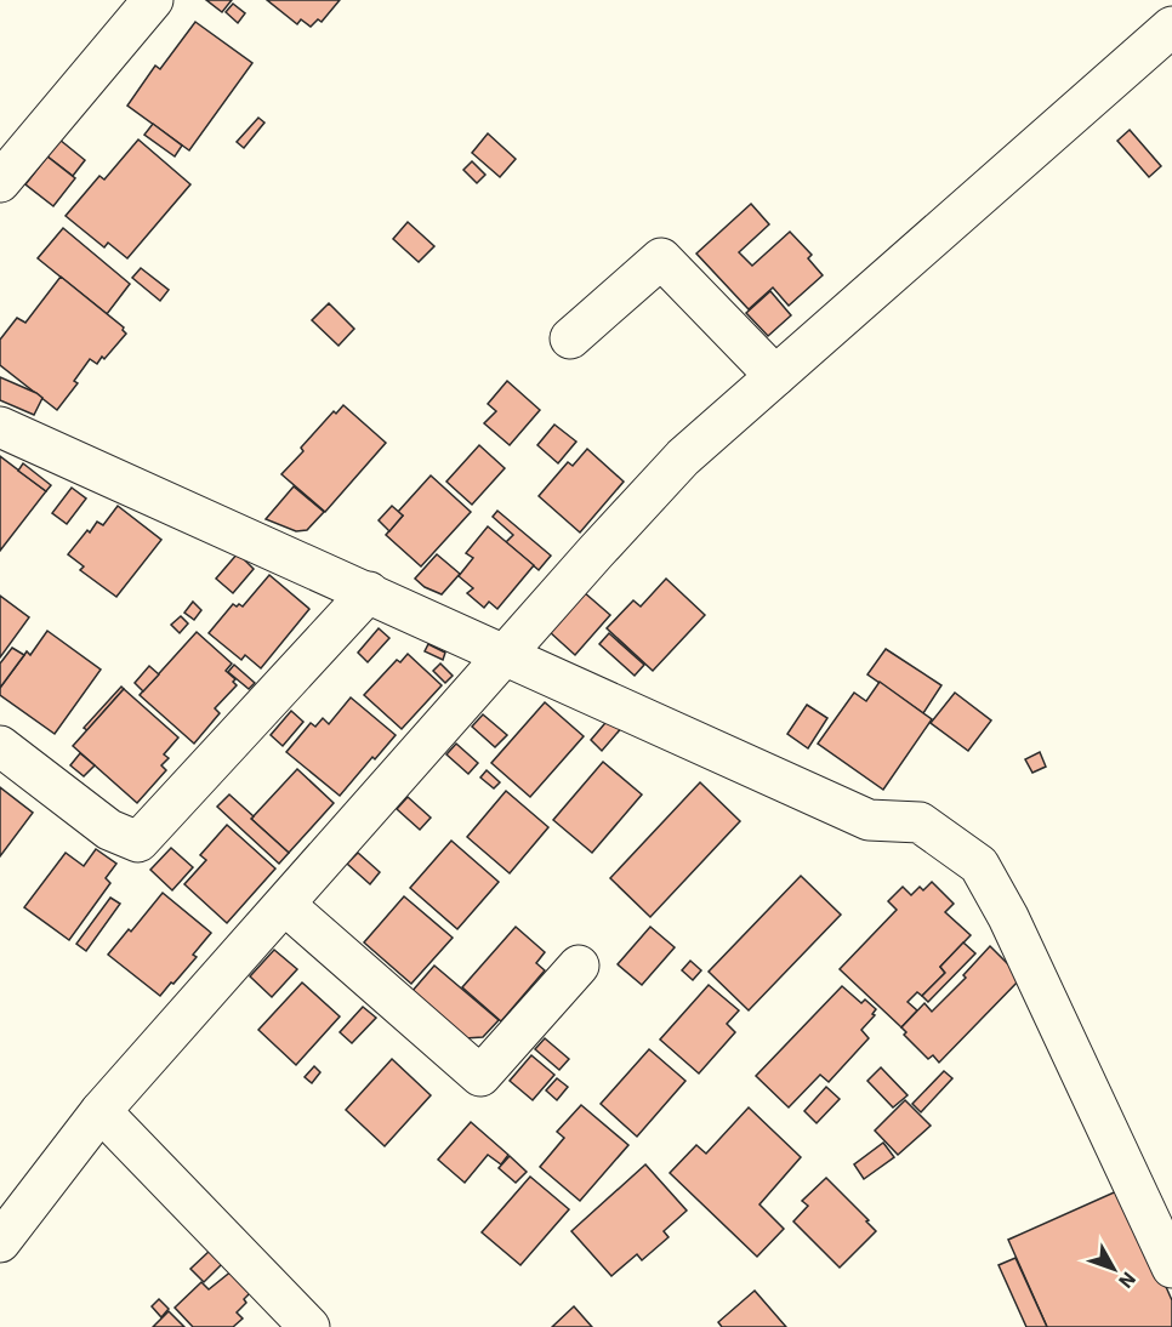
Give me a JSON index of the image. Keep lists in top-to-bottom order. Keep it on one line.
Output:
{"north":"bottom right"}
